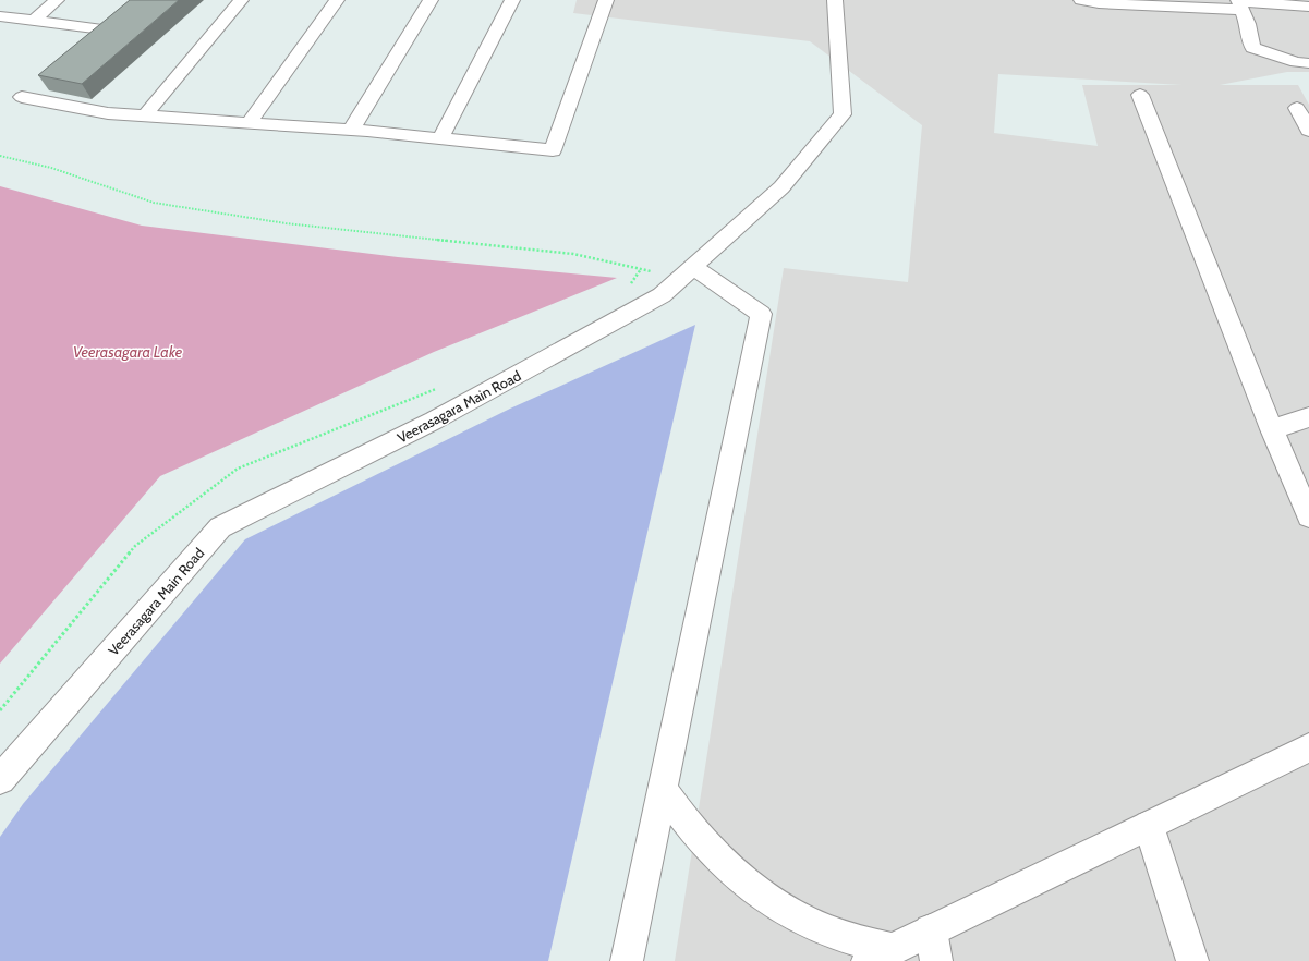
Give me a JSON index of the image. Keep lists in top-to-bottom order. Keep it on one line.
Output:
{"streets":{"street":["Veerasagara Main Road"]},"water":["Veerasagara Lake"]}
